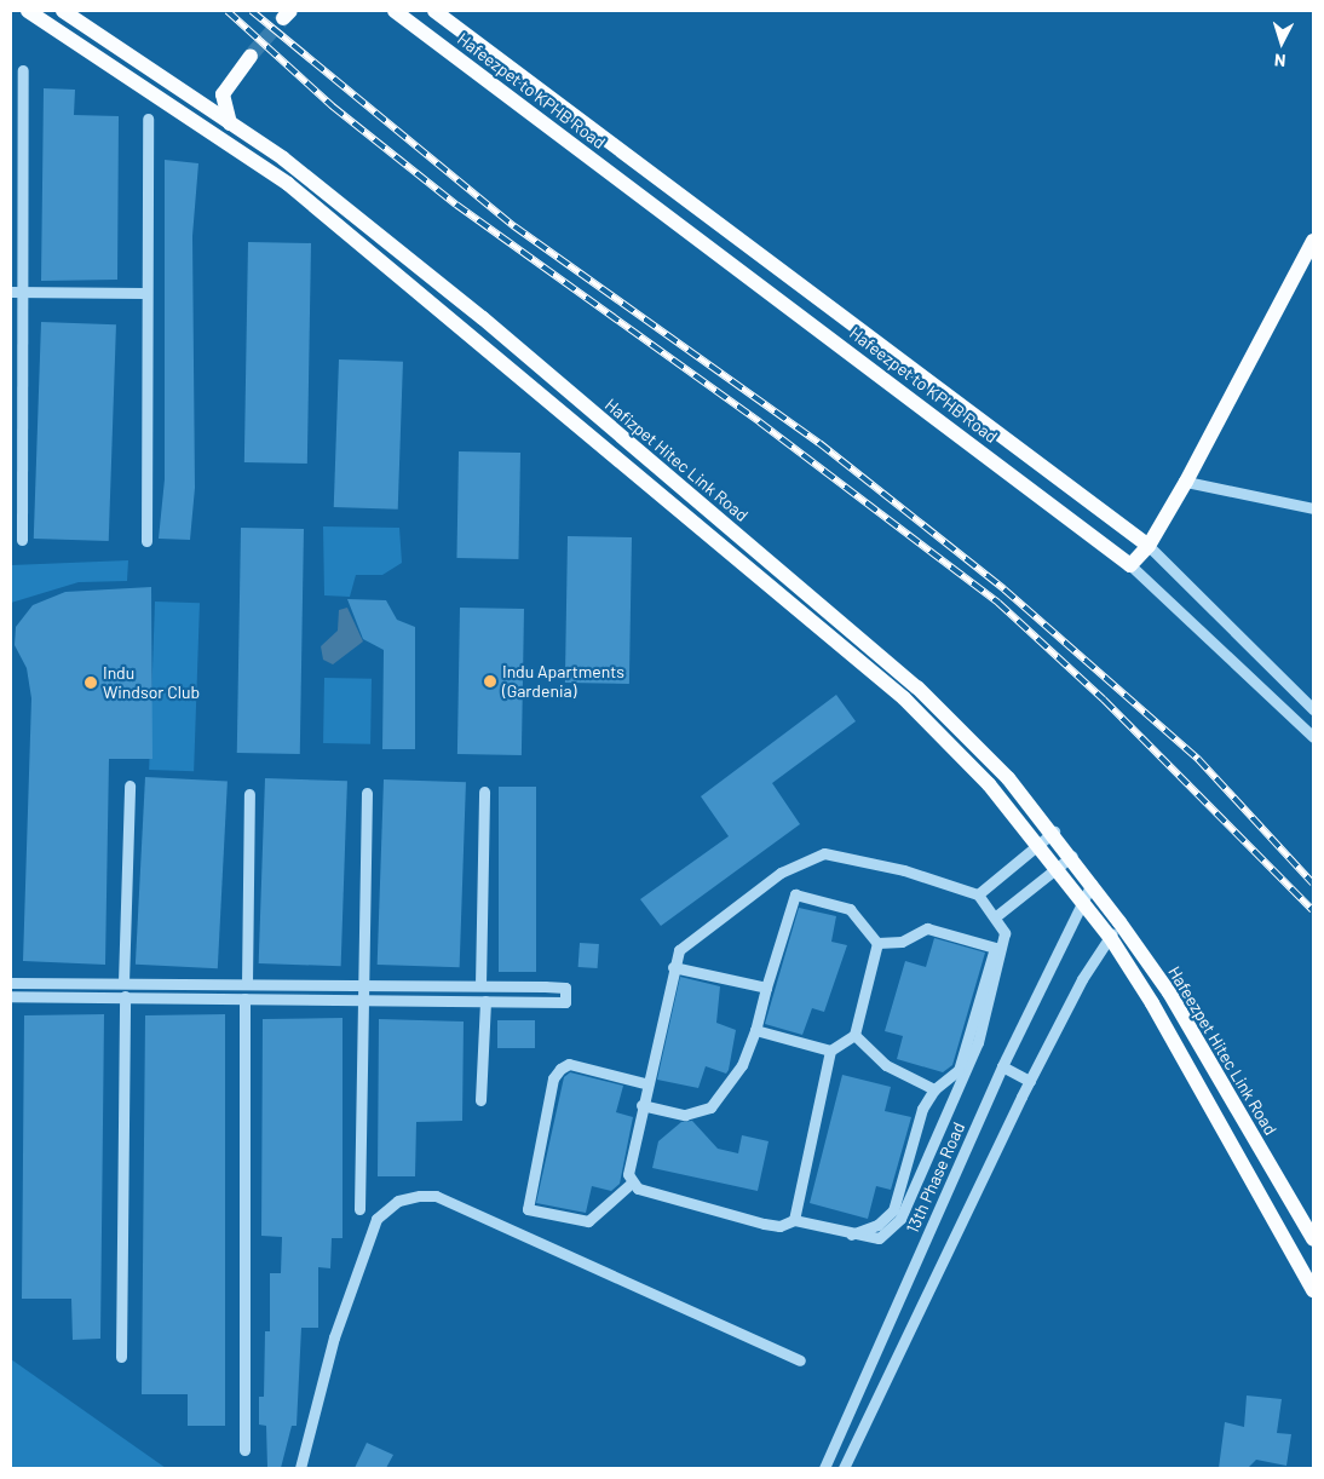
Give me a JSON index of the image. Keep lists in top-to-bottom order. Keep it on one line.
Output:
{"streets":{"main road":["Hafeezpet to KPHB Road","Hafizpet Hitec Link Road","Hafeezpet Hitec Link Road"],"street":["13th Phase Road"]},"crossings":[["Hafizpet Hitec Link Road","Hafeezpet Hitec Link Road"],["Hafizpet Hitec Link Road","13th Phase Road"],["Hafeezpet Hitec Link Road","13th Phase Road"]],"places":["Indu Apartments (Gardenia)","Indu Windsor Club"],"north":"bottom"}
